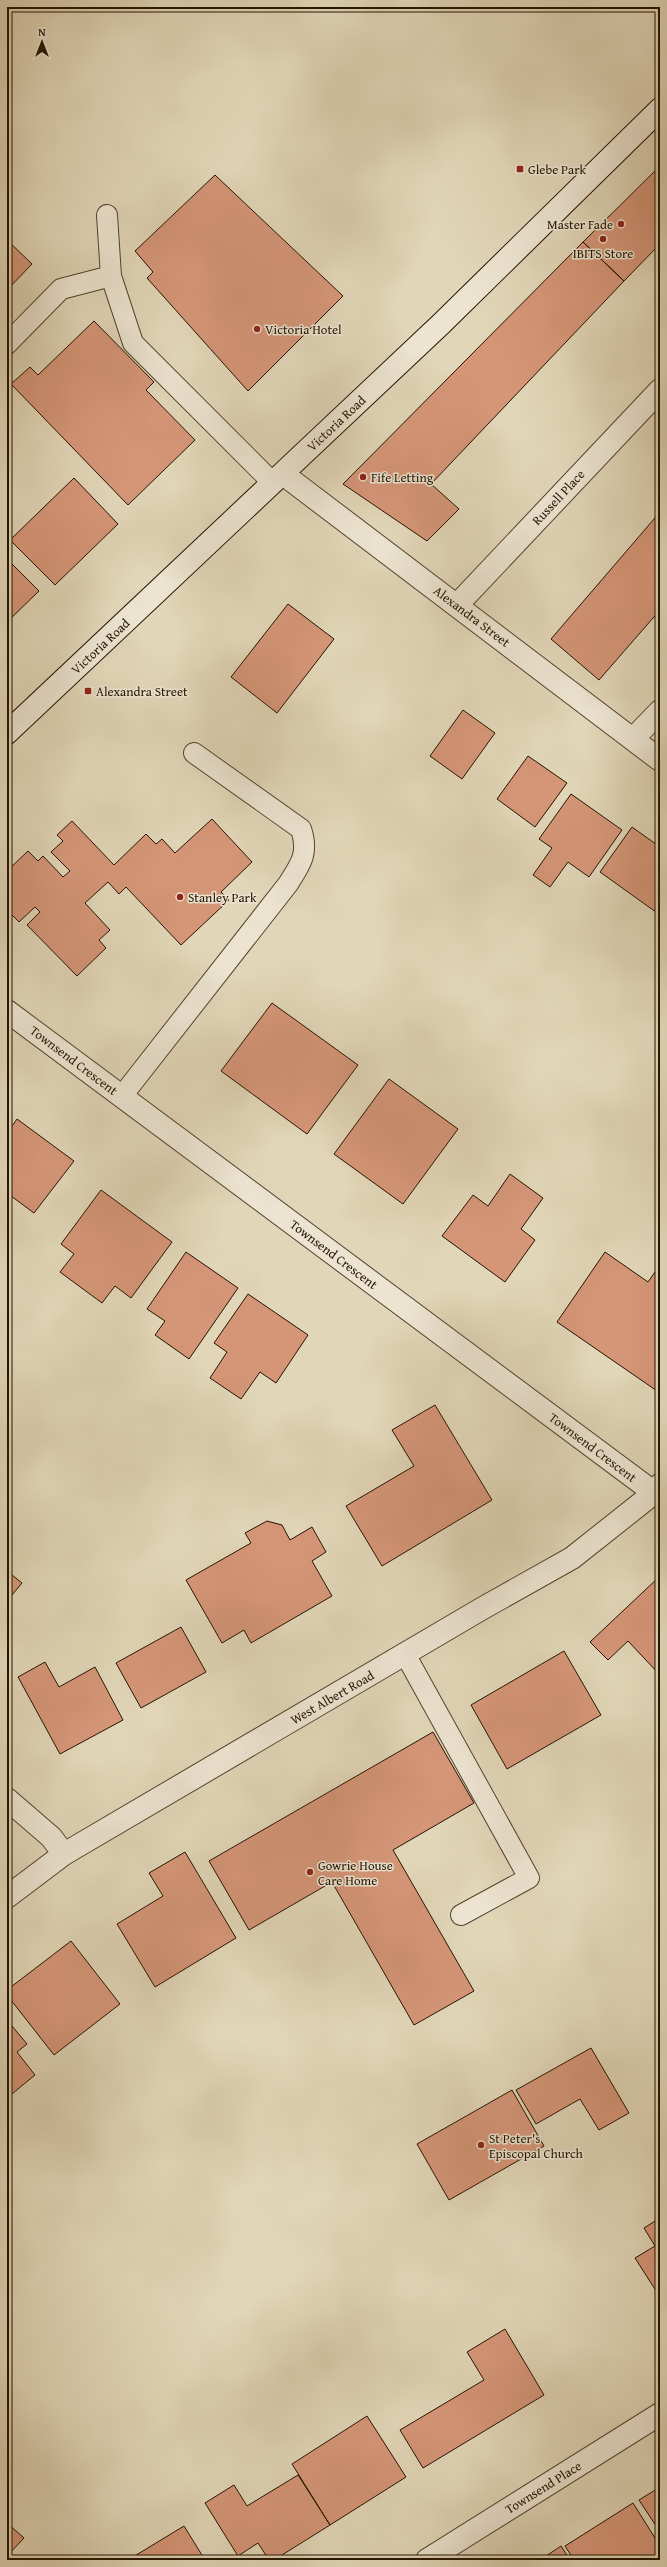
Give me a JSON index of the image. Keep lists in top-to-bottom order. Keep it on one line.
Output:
{"streets":{"street":["Victoria Road","Russell Place","Alexandra Street","Townsend Crescent","West Albert Road","Townsend Place"]},"crossings":[["Victoria Road","Alexandra Street"],["Russell Place","Alexandra Street"],["Townsend Crescent","West Albert Road"]],"places":{"transit":["Glebe Park","Alexandra Street"],"other":["Master Fade","IBITS Store","Victoria Hotel","Fife Letting","Stanley Park","Gowrie House Care Home","St Peter's Episcopal Church"]},"north":"top"}
